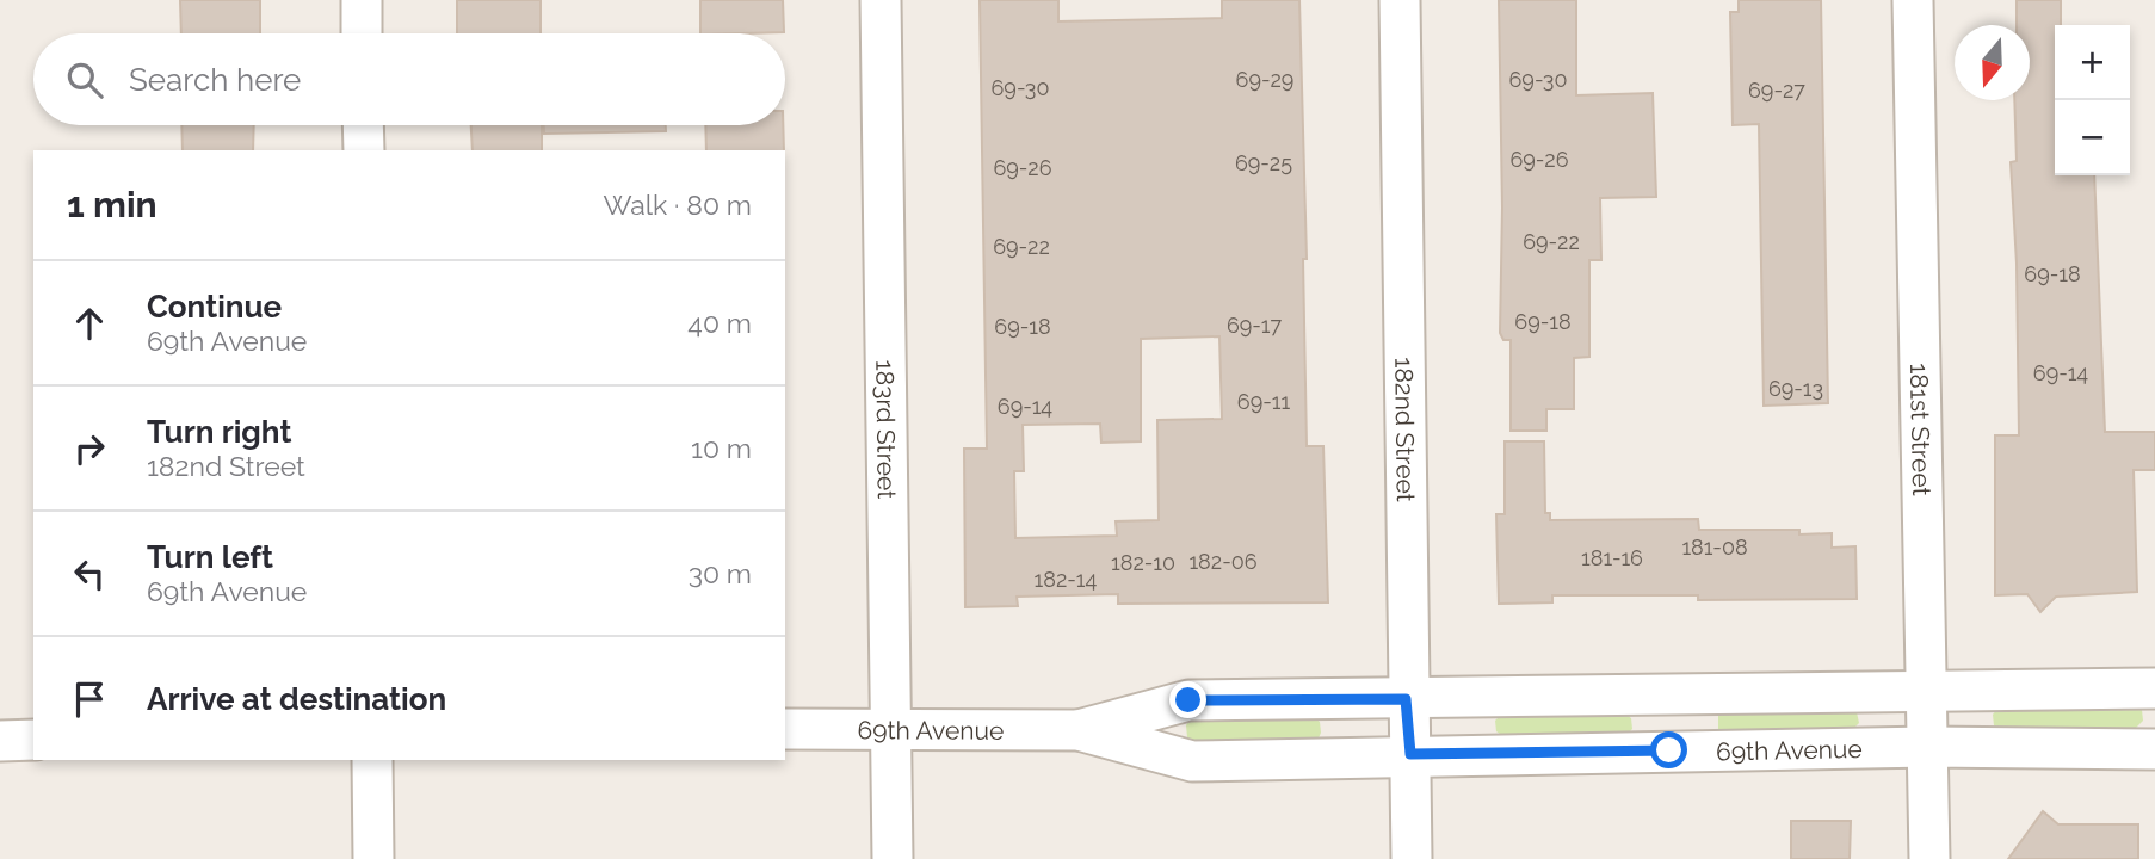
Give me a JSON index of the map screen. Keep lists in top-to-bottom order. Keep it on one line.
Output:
{"streets":{"street":["183rd Street","182nd Street","181st Street","69th Avenue"]},"crossings":[["183rd Street","69th Avenue"],["182nd Street","69th Avenue"],["181st Street","69th Avenue"]],"house_numbers":["69-29","69-30","69-30","69-27","69-26","69-25","69-26","69-22","69-22","69-18","69-18","69-17","69-18","69-14","69-13","69-11","69-14","181-08","181-16","182-06","182-10","182-14"],"north":"bottom","page":{"map_buttons":["+","−"],"search":"Search here","heading":["1 min","Walk · 80 m"],"list":[["Continue","69th Avenue","40 m"],["Turn right","182nd Street","10 m"],["Turn left","69th Avenue","30 m"],"Arrive at destination"]}}
